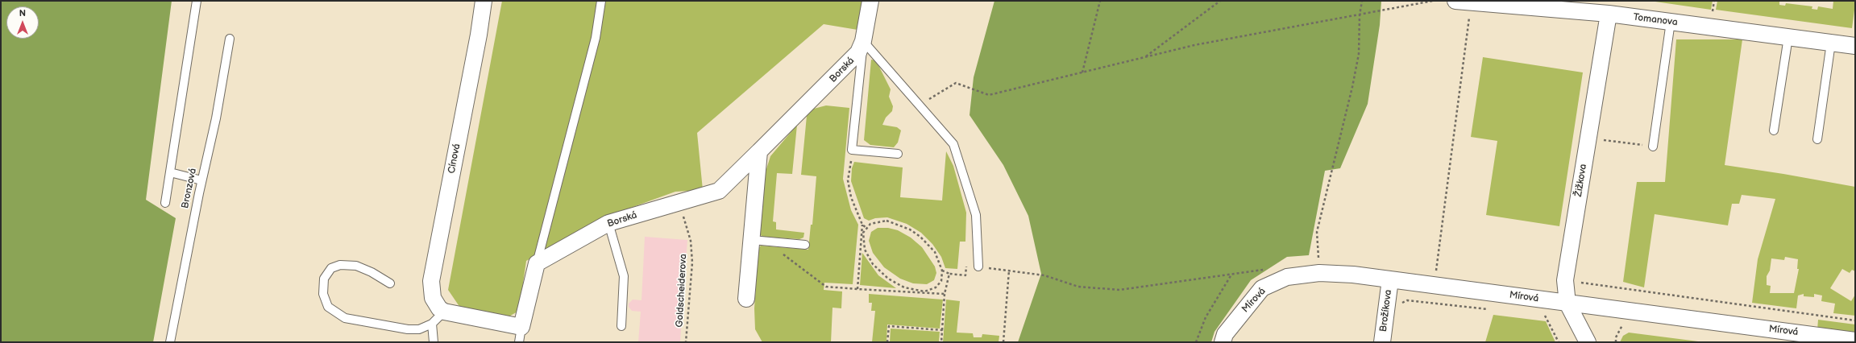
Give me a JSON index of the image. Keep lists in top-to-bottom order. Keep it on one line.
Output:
{"streets":{"street":["Tomanova","Borská","Cínová","Žižkova","Mírová","Brožíkova"],"lane":["Bronzová"],"path":["Goldscheiderova"]},"crossings":[["Tomanova","Žižkova"],["Borská","Goldscheiderova"],["Žižkova","Mírová"],["Mírová","Brožíkova"]],"north":"top"}
